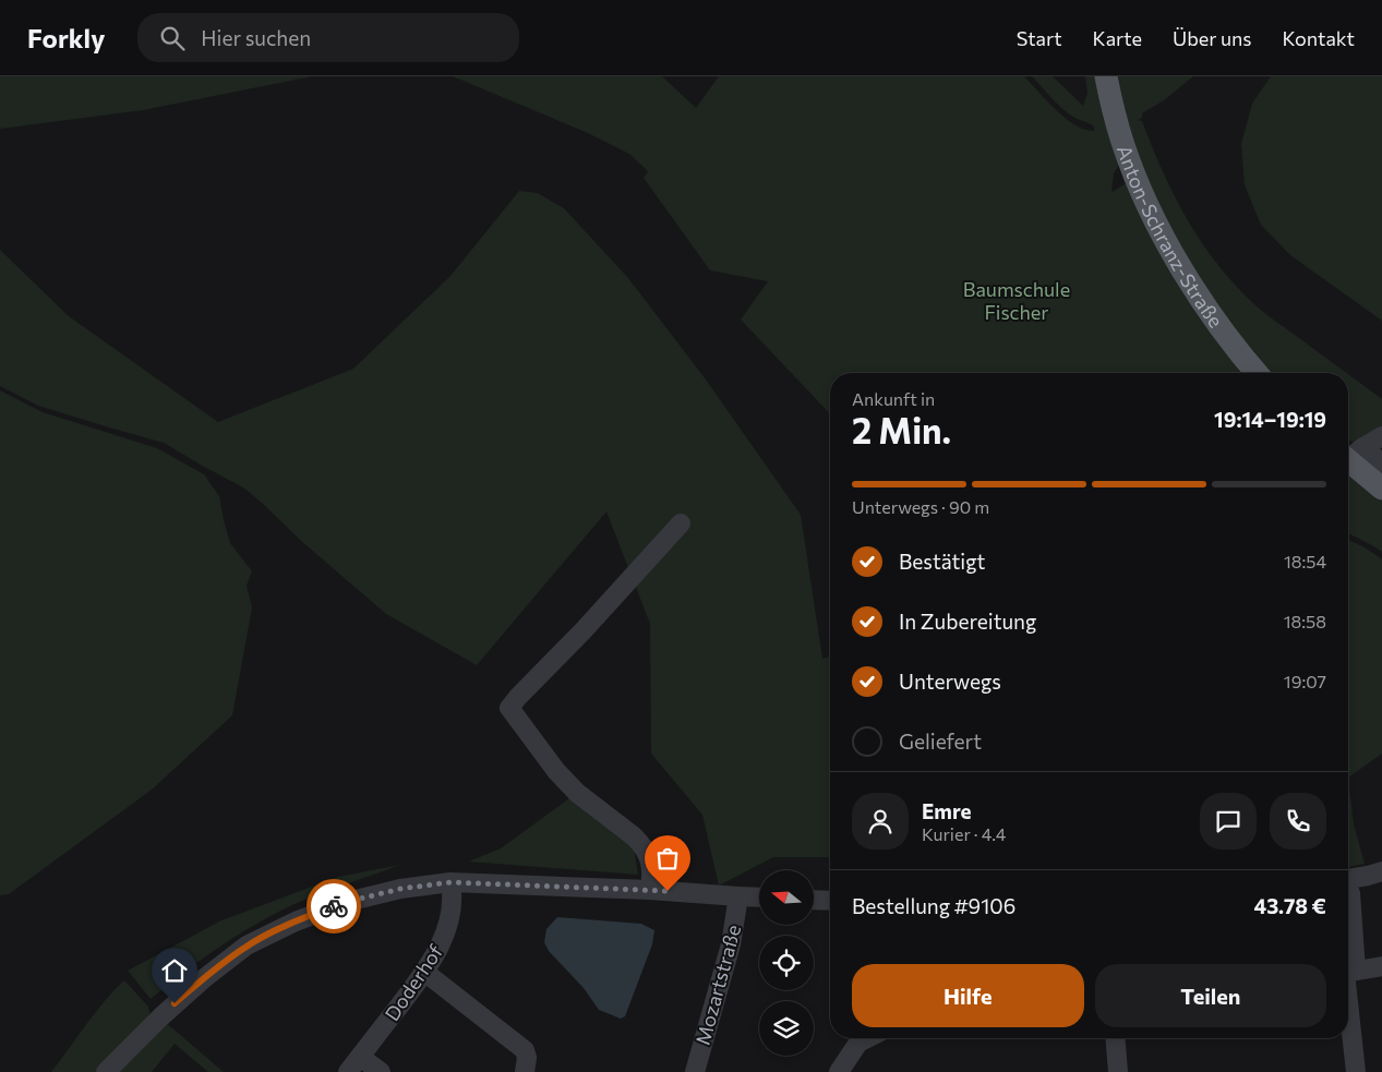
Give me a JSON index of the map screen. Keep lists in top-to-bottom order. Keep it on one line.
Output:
{"streets":{"main road":["Anton-Schranz-Straße"],"street":["Doderhof","Mozartstraße"]},"parks":["Baumschule Fischer"],"north":"left","page":{"header":"Forkly","search":"Hier suchen","nav":["Start","Karte","Über uns","Kontakt"],"heading":["2 Min.","Ankunft in","19:14–19:19"],"panel":["Emre","Kurier · 4.4","Bestellung #9106","43.78 €"],"bar":"Unterwegs · 90 m","list":[["Bestätigt","18:54"],["In Zubereitung","18:58"],["Unterwegs","19:07"],"Geliefert"],"buttons":["Hilfe","Teilen"]}}
